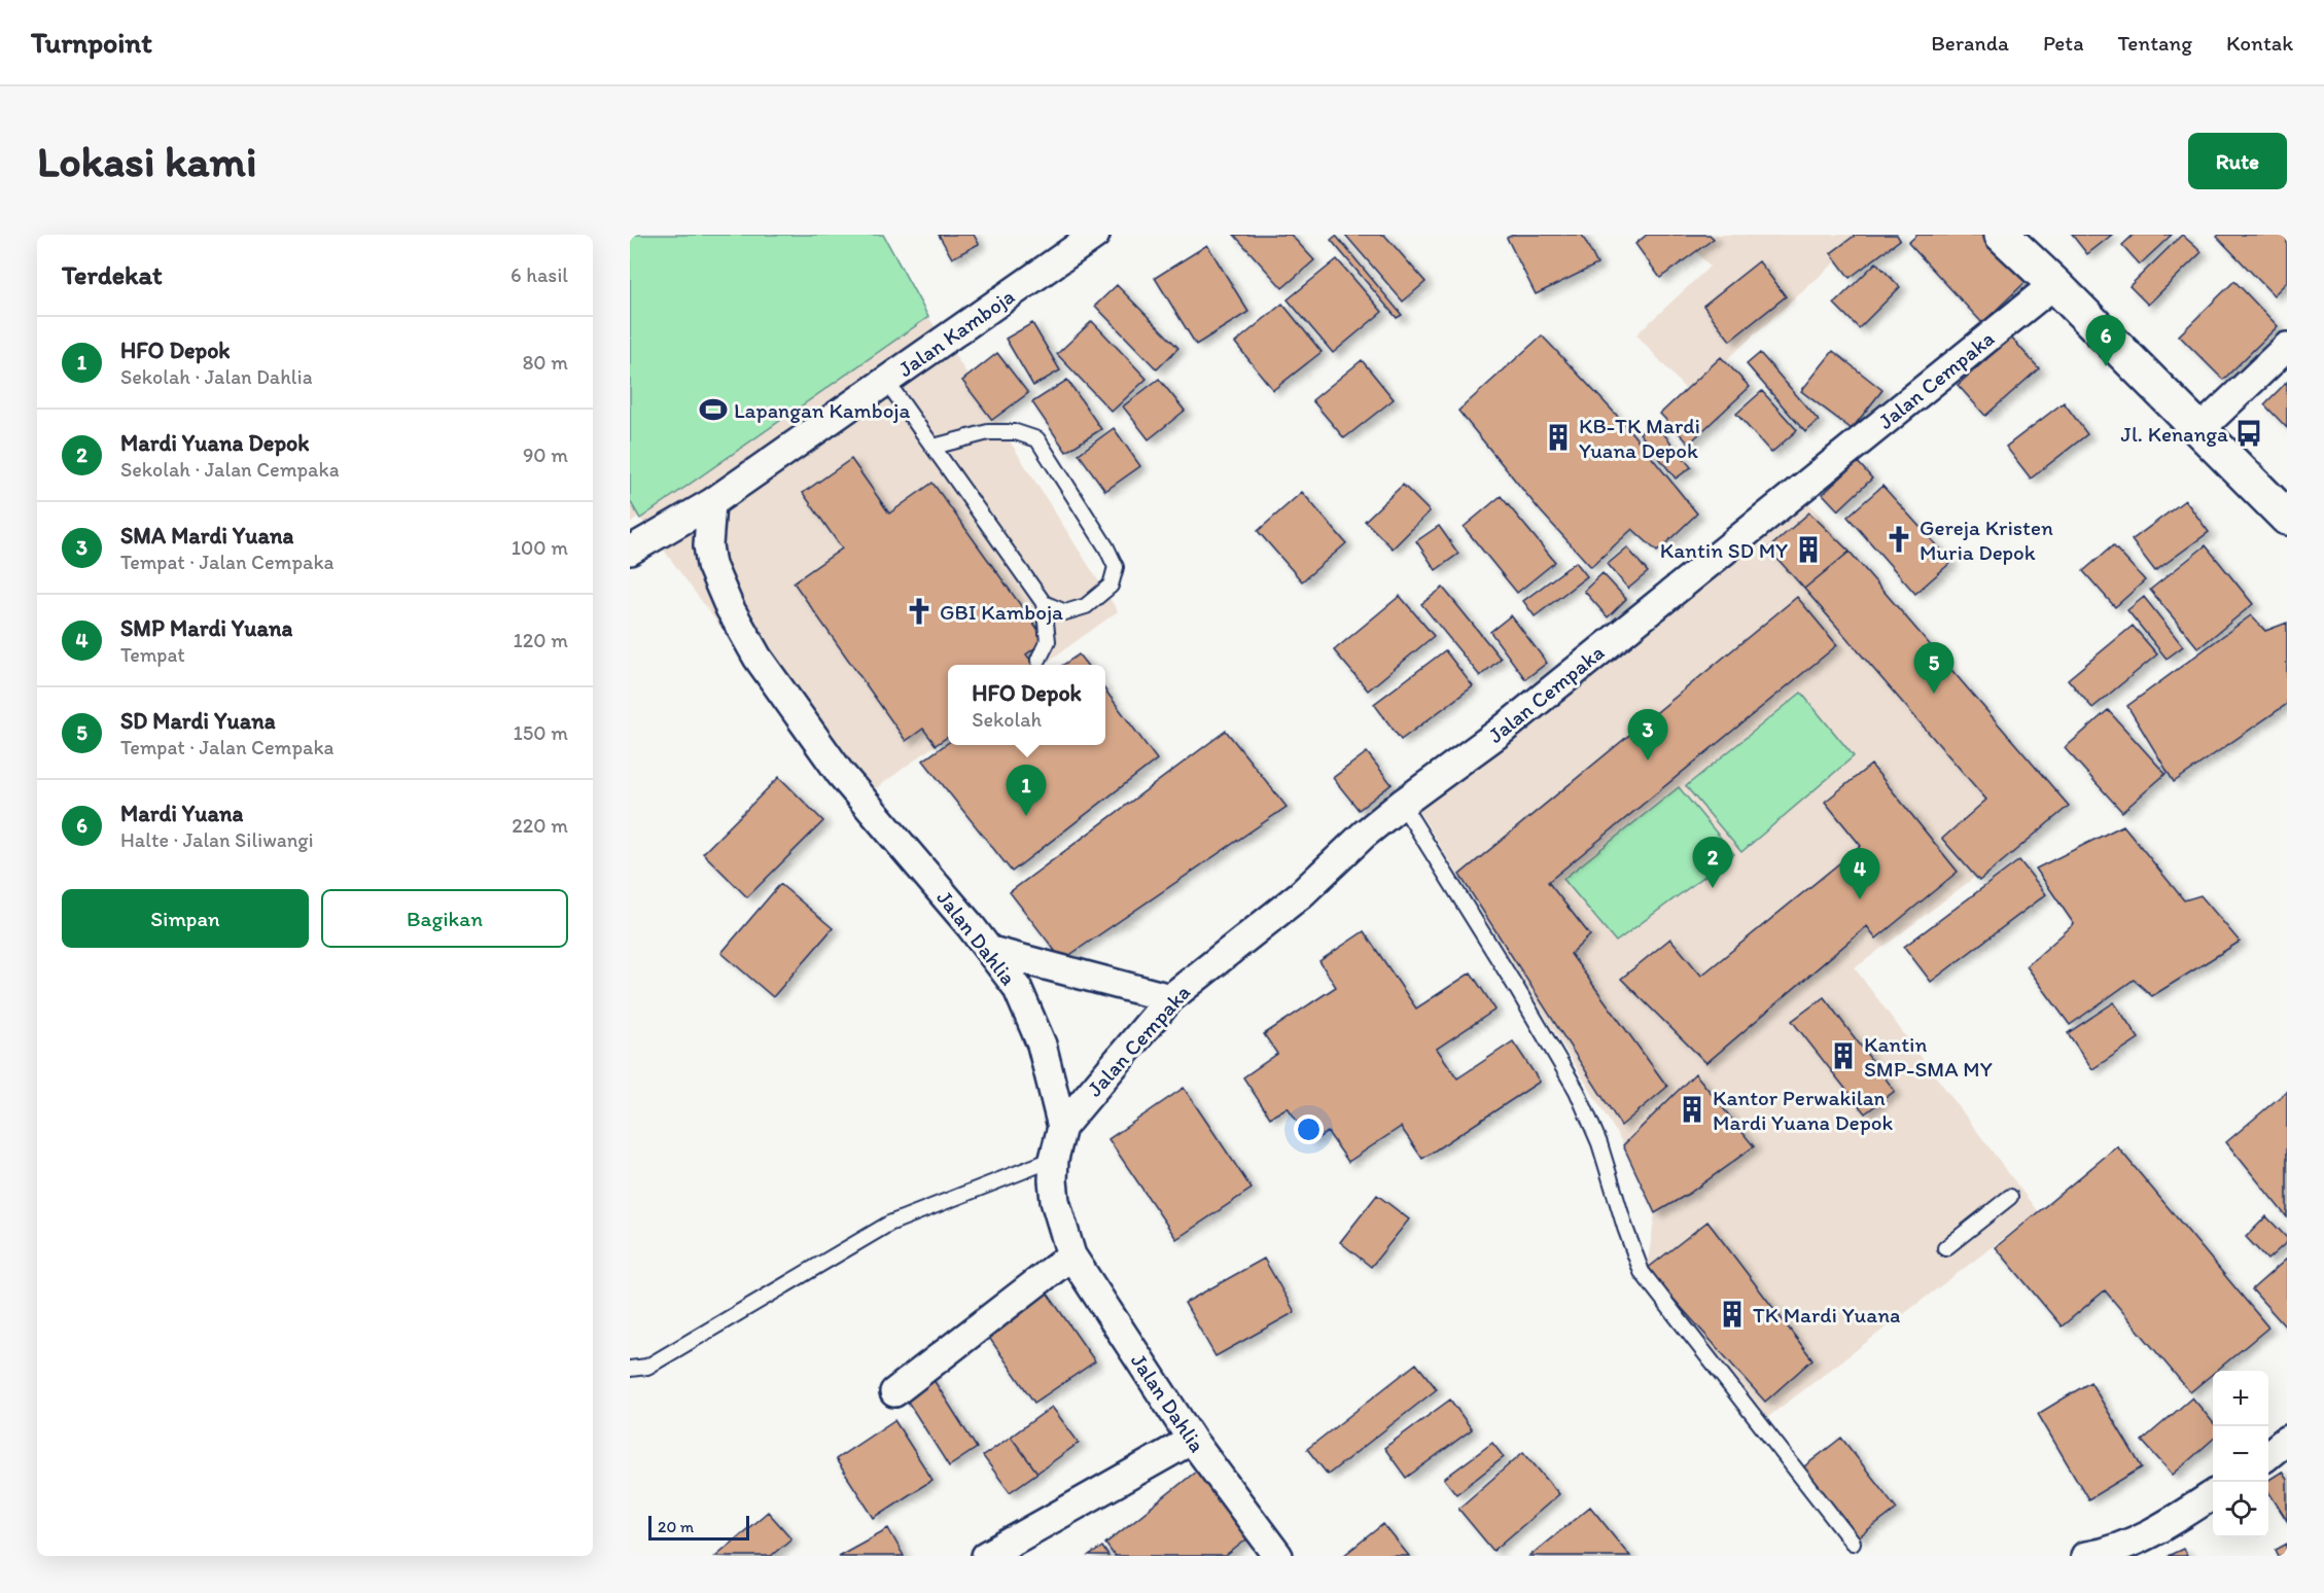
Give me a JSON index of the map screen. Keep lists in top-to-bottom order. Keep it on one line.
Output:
{"streets":{"street":["Jalan Kamboja","Jalan Cempaka","Jalan Dahlia"]},"crossings":[["Jalan Kamboja","Jalan Dahlia"],["Jalan Cempaka","Jalan Dahlia"]],"places":{"sports":["Lapangan Kamboja"],"bus stop":["Jl. Kenanga"],"building":["KB-TK Mardi Yuana Depok","Kantin SD MY","Kantin SMP-SMA MY","Kantor Perwakilan Mardi Yuana Depok","TK Mardi Yuana"],"church":["Gereja Kristen Muria Depok","GBI Kamboja"]},"scale_bar":"20 m","page":{"header":"Turnpoint","nav":["Beranda","Peta","Tentang","Kontak"],"buttons":["Rute",["Simpan","Bagikan"]],"title":"Lokasi kami","heading":["Terdekat","6 hasil"],"list":[{"mark":"1","name":"HFO Depok","note":"Sekolah · Jalan Dahlia","value":"80 m"},{"mark":"2","name":"Mardi Yuana Depok","note":"Sekolah · Jalan Cempaka","value":"90 m"},{"mark":"3","name":"SMA Mardi Yuana","note":"Tempat · Jalan Cempaka","value":"100 m"},{"mark":"4","name":"SMP Mardi Yuana","note":"Tempat","value":"120 m"},{"mark":"5","name":"SD Mardi Yuana","note":"Tempat · Jalan Cempaka","value":"150 m"},{"mark":"6","name":"Mardi Yuana","note":"Halte · Jalan Siliwangi","value":"220 m"}],"pins":["6","5","3","1","2","4"],"popup":["HFO Depok","Sekolah"],"map_buttons":["+","−"],"scale":"20 m"}}
